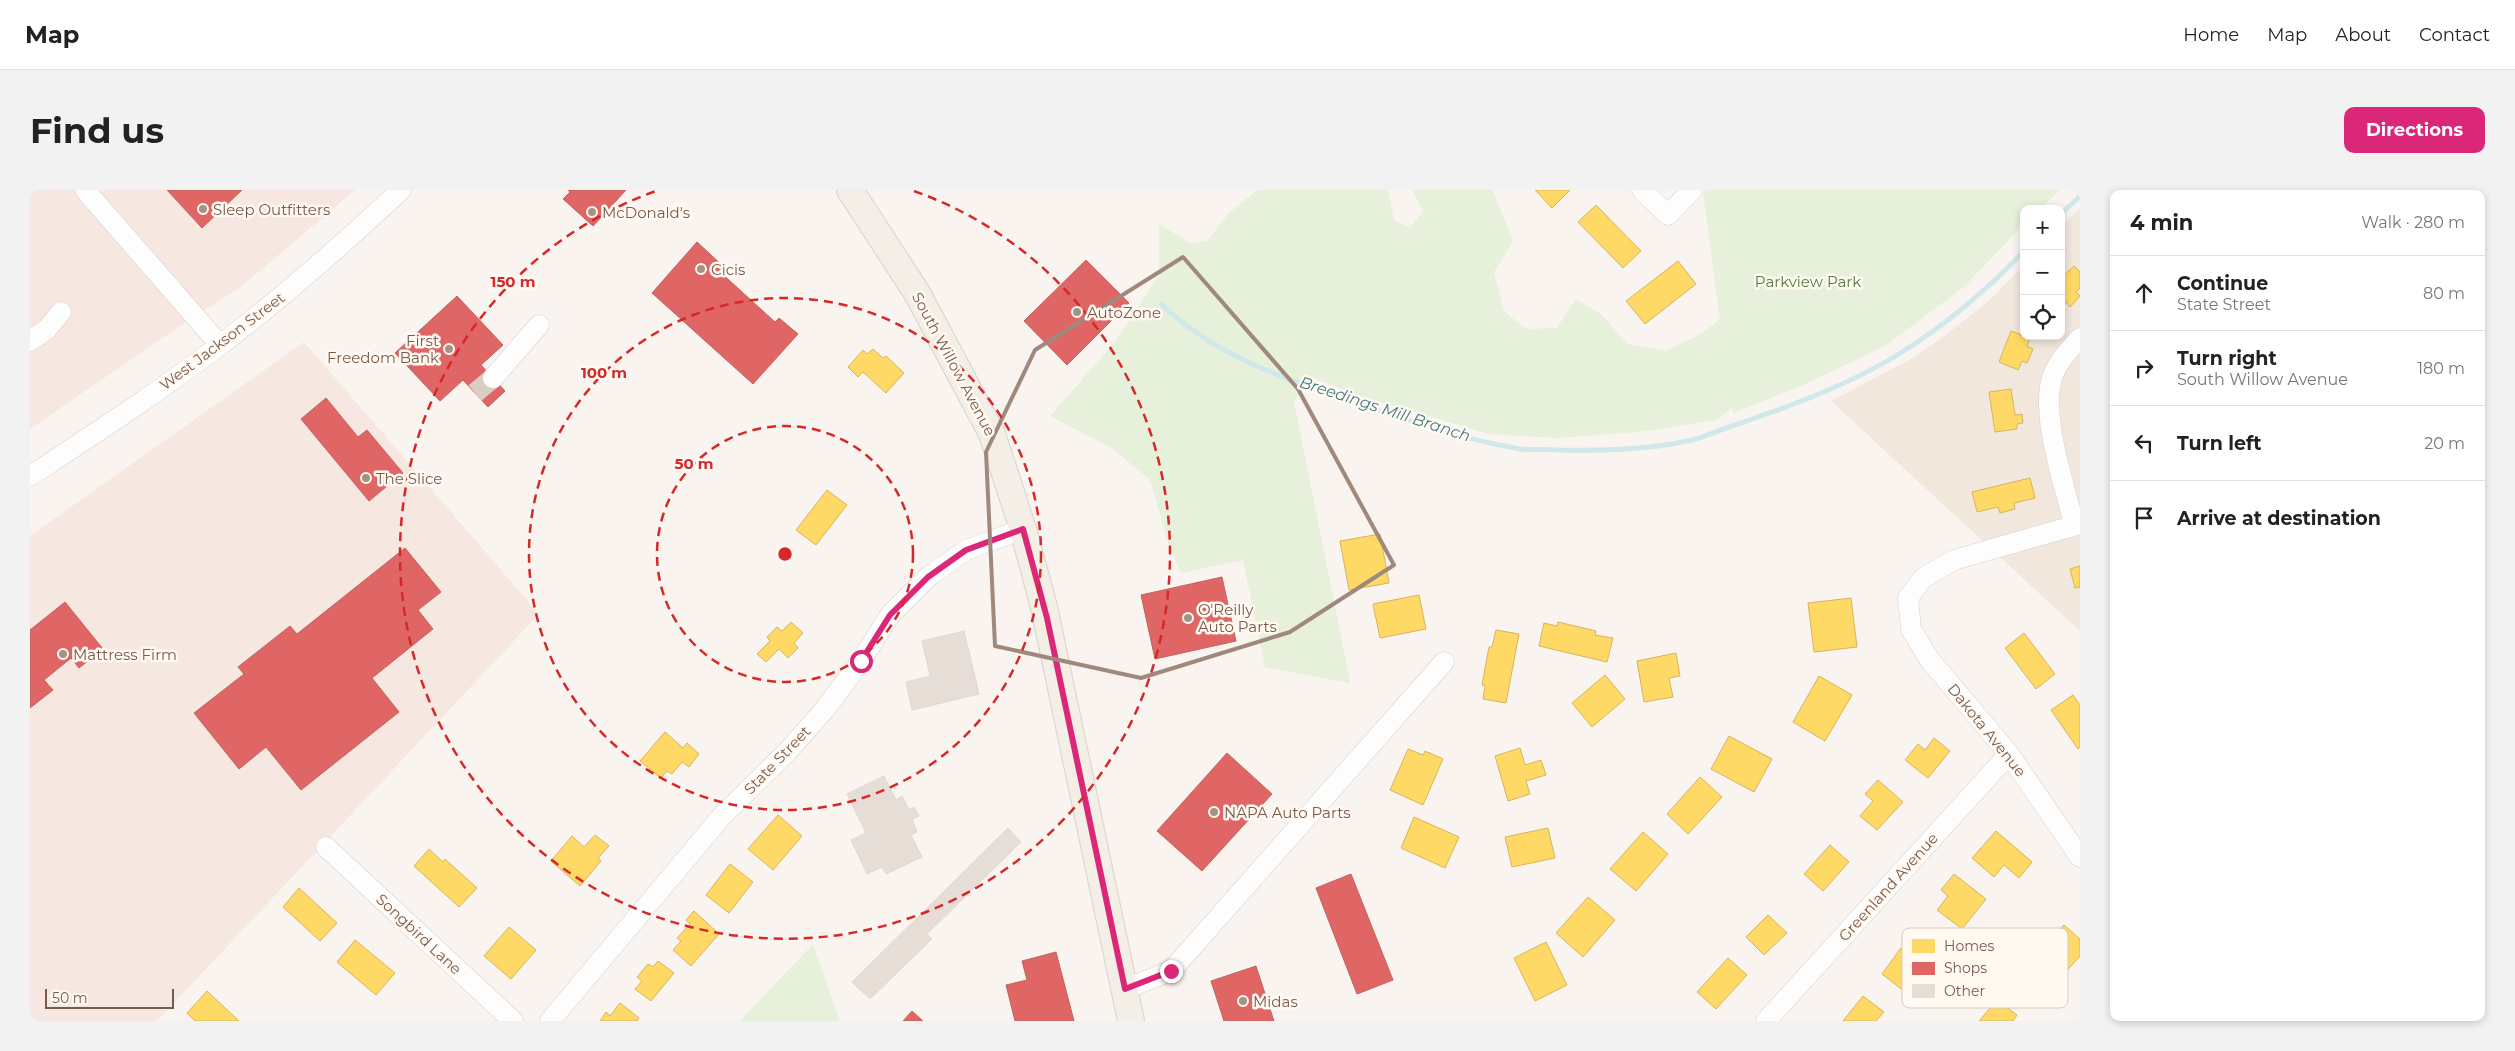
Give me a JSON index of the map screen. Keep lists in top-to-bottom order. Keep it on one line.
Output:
{"streets":{"main road":["South Willow Avenue"],"street":["West Jackson Street","Dakota Avenue","State Street","Greenland Avenue","Songbird Lane"]},"crossings":[["South Willow Avenue","State Street"],["Dakota Avenue","Greenland Avenue"]],"water":["Breedings Mill Branch"],"parks":["Parkview Park"],"places":["Sleep Outfitters","McDonald's","Cicis","AutoZone","First Freedom Bank","The Slice","O'Reilly Auto Parts","Mattress Firm","NAPA Auto Parts","Midas"],"legend":["Homes","Shops","Other"],"scale_bar":"50 m","page":{"header":"Map","nav":["Home","Map","About","Contact"],"buttons":"Directions","title":"Find us","heading":["4 min","Walk · 280 m"],"map_buttons":["+","−"],"list":[["Continue","State Street","80 m"],["Turn right","South Willow Avenue","180 m"],["Turn left","20 m"],"Arrive at destination"],"scale":"50 m"},"rings":["150 m","100 m","50 m"]}
